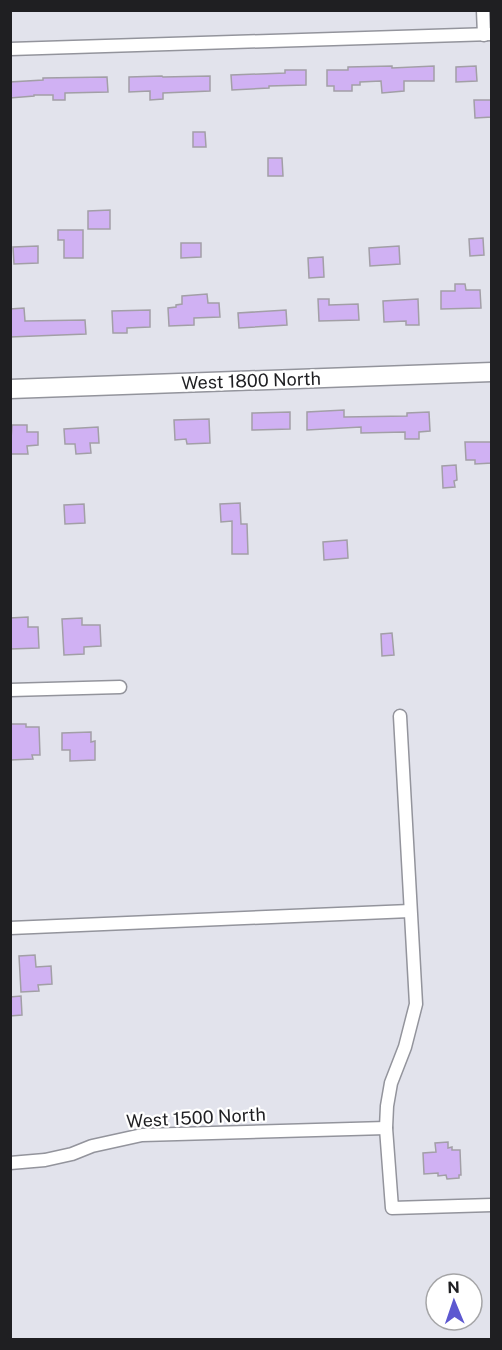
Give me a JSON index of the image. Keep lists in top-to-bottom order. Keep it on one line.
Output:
{"streets":{"main road":["West 1800 North"],"street":["West 1500 North"]},"north":"top"}
